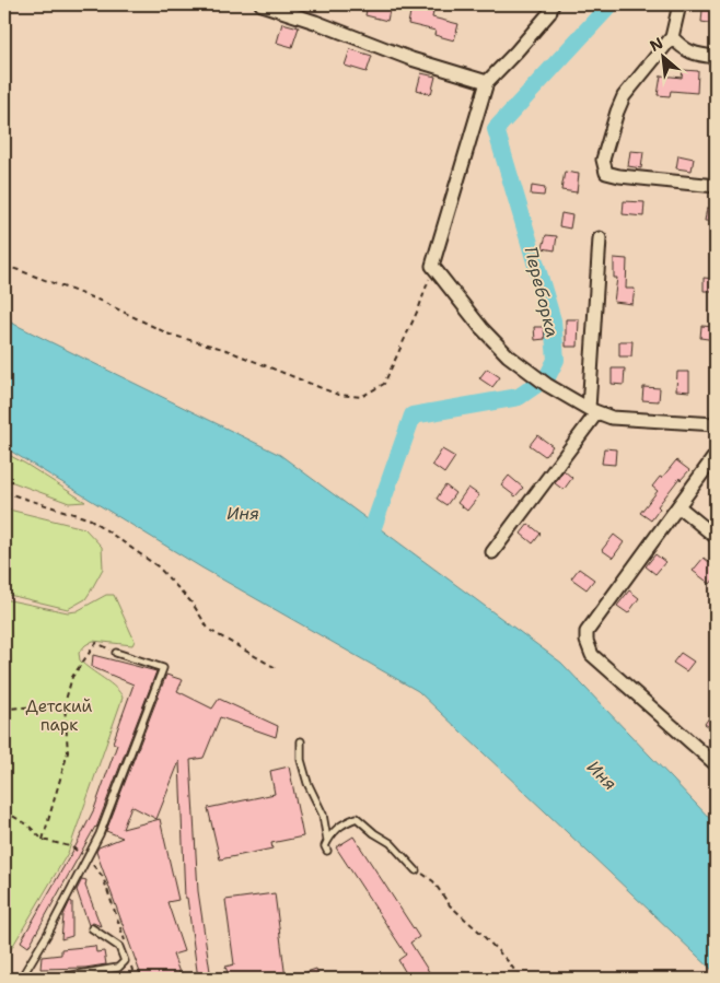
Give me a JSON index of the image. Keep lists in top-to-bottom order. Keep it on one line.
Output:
{"water":["Переборка","Иня"],"parks":["Детский парк"],"north":"top left"}
